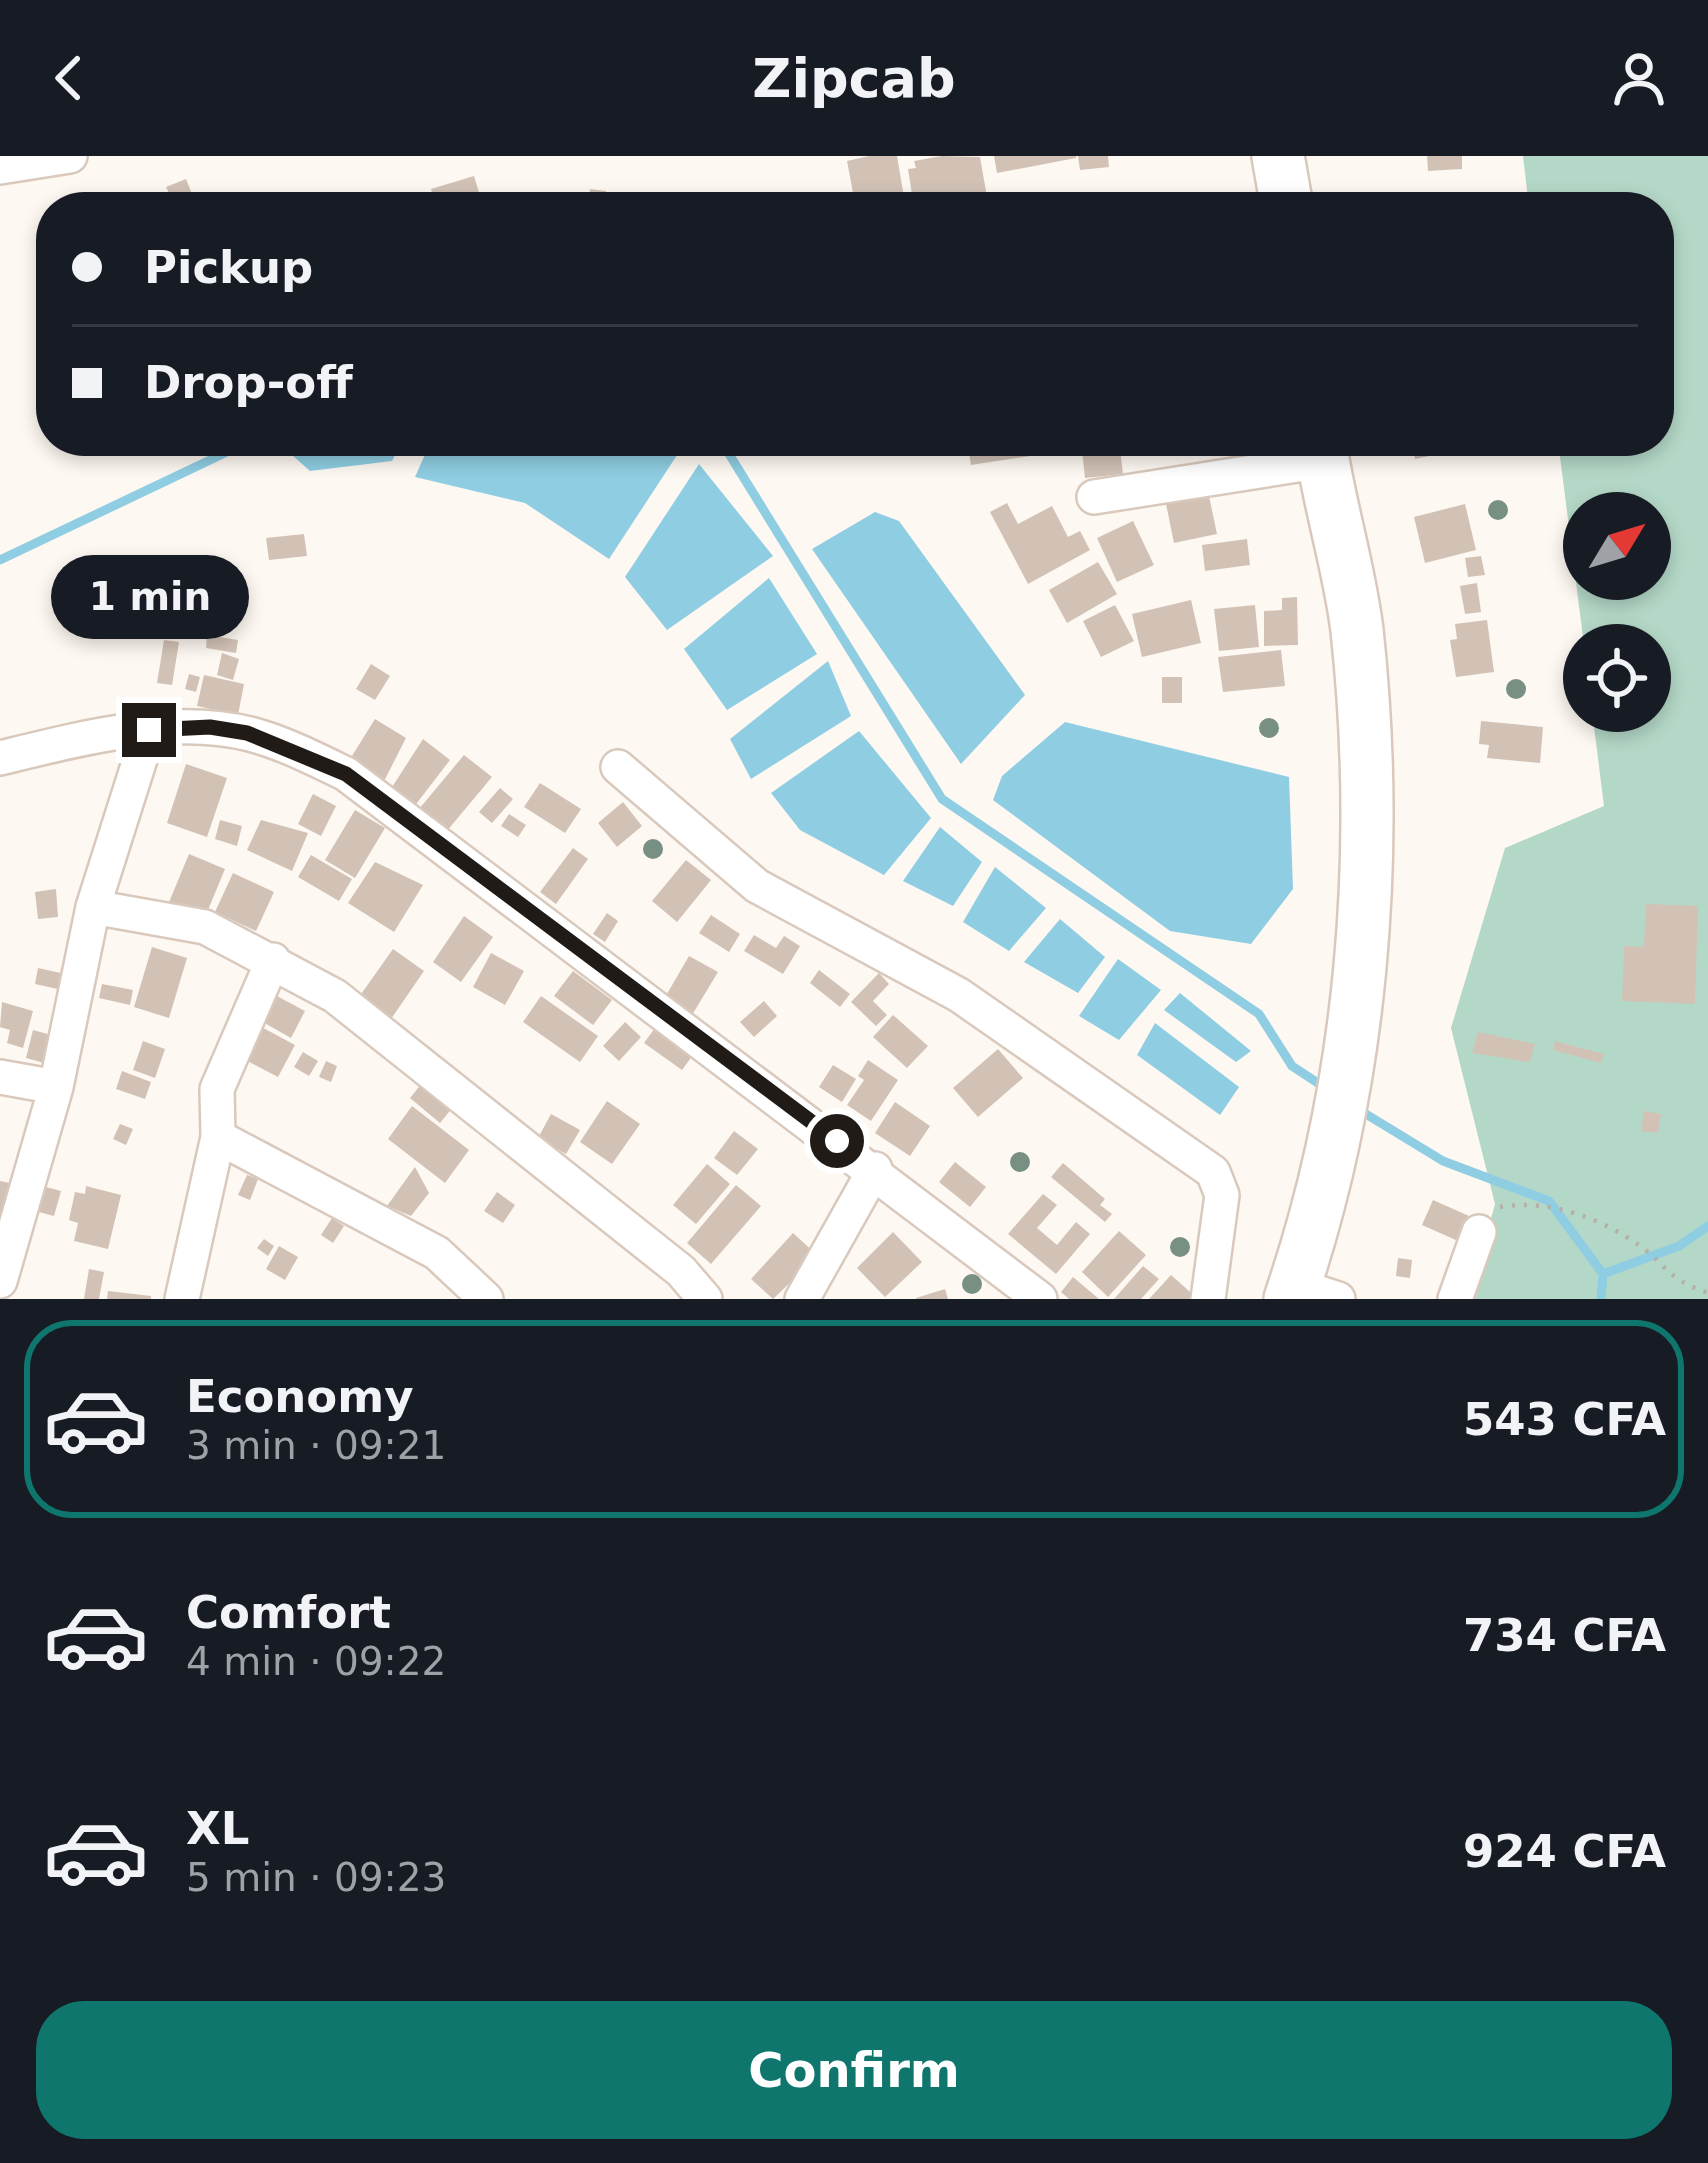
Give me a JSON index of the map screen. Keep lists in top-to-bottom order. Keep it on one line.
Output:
{"north":"top right","page":{"header":"Zipcab","banner":["Pickup","Drop-off"],"bubble":"1 min","list":[{"name":"Economy","note":"3 min · 09:21","value":"543 CFA"},{"name":"Comfort","note":"4 min · 09:22","value":"734 CFA"},{"name":"XL","note":"5 min · 09:23","value":"924 CFA"}],"buttons":"Confirm"}}
